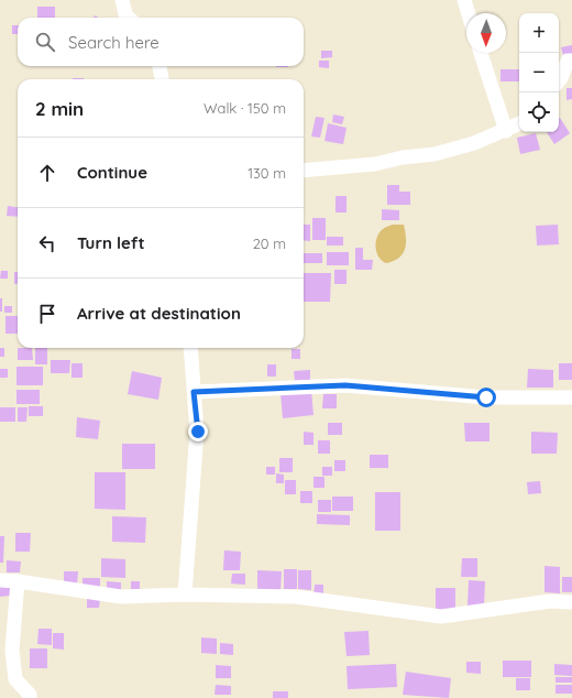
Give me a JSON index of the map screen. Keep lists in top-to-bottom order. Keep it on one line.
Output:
{"north":"bottom","page":{"map_buttons":["+","−"],"search":"Search here","heading":["2 min","Walk · 150 m"],"list":[["Continue","130 m"],["Turn left","20 m"],"Arrive at destination"]}}
